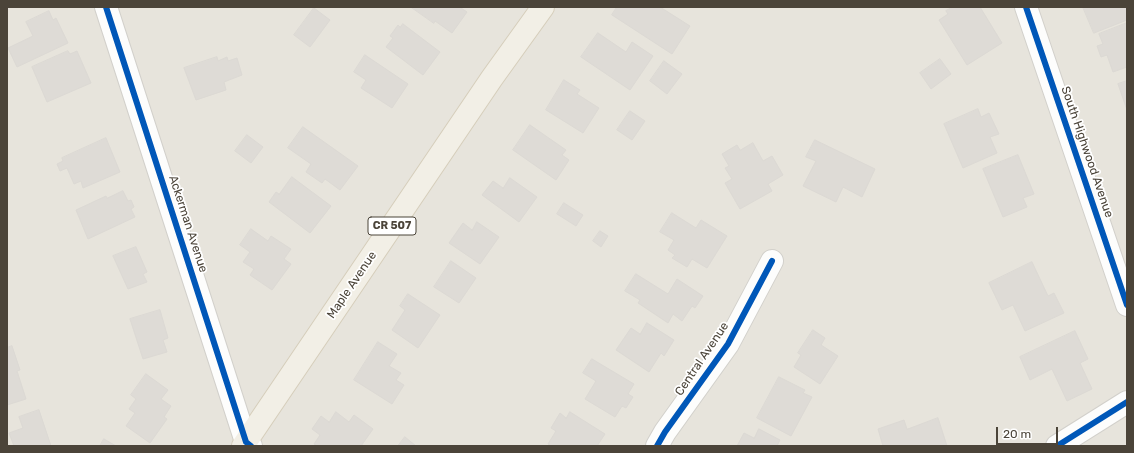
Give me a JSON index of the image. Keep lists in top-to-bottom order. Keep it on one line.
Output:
{"streets":{"main road":["CR 507","Maple Avenue"],"street":["South Highwood Avenue","Ackerman Avenue","Central Avenue"]},"crossings":[["Ackerman Avenue","Maple Avenue"]],"scale_bar":"20 m"}
